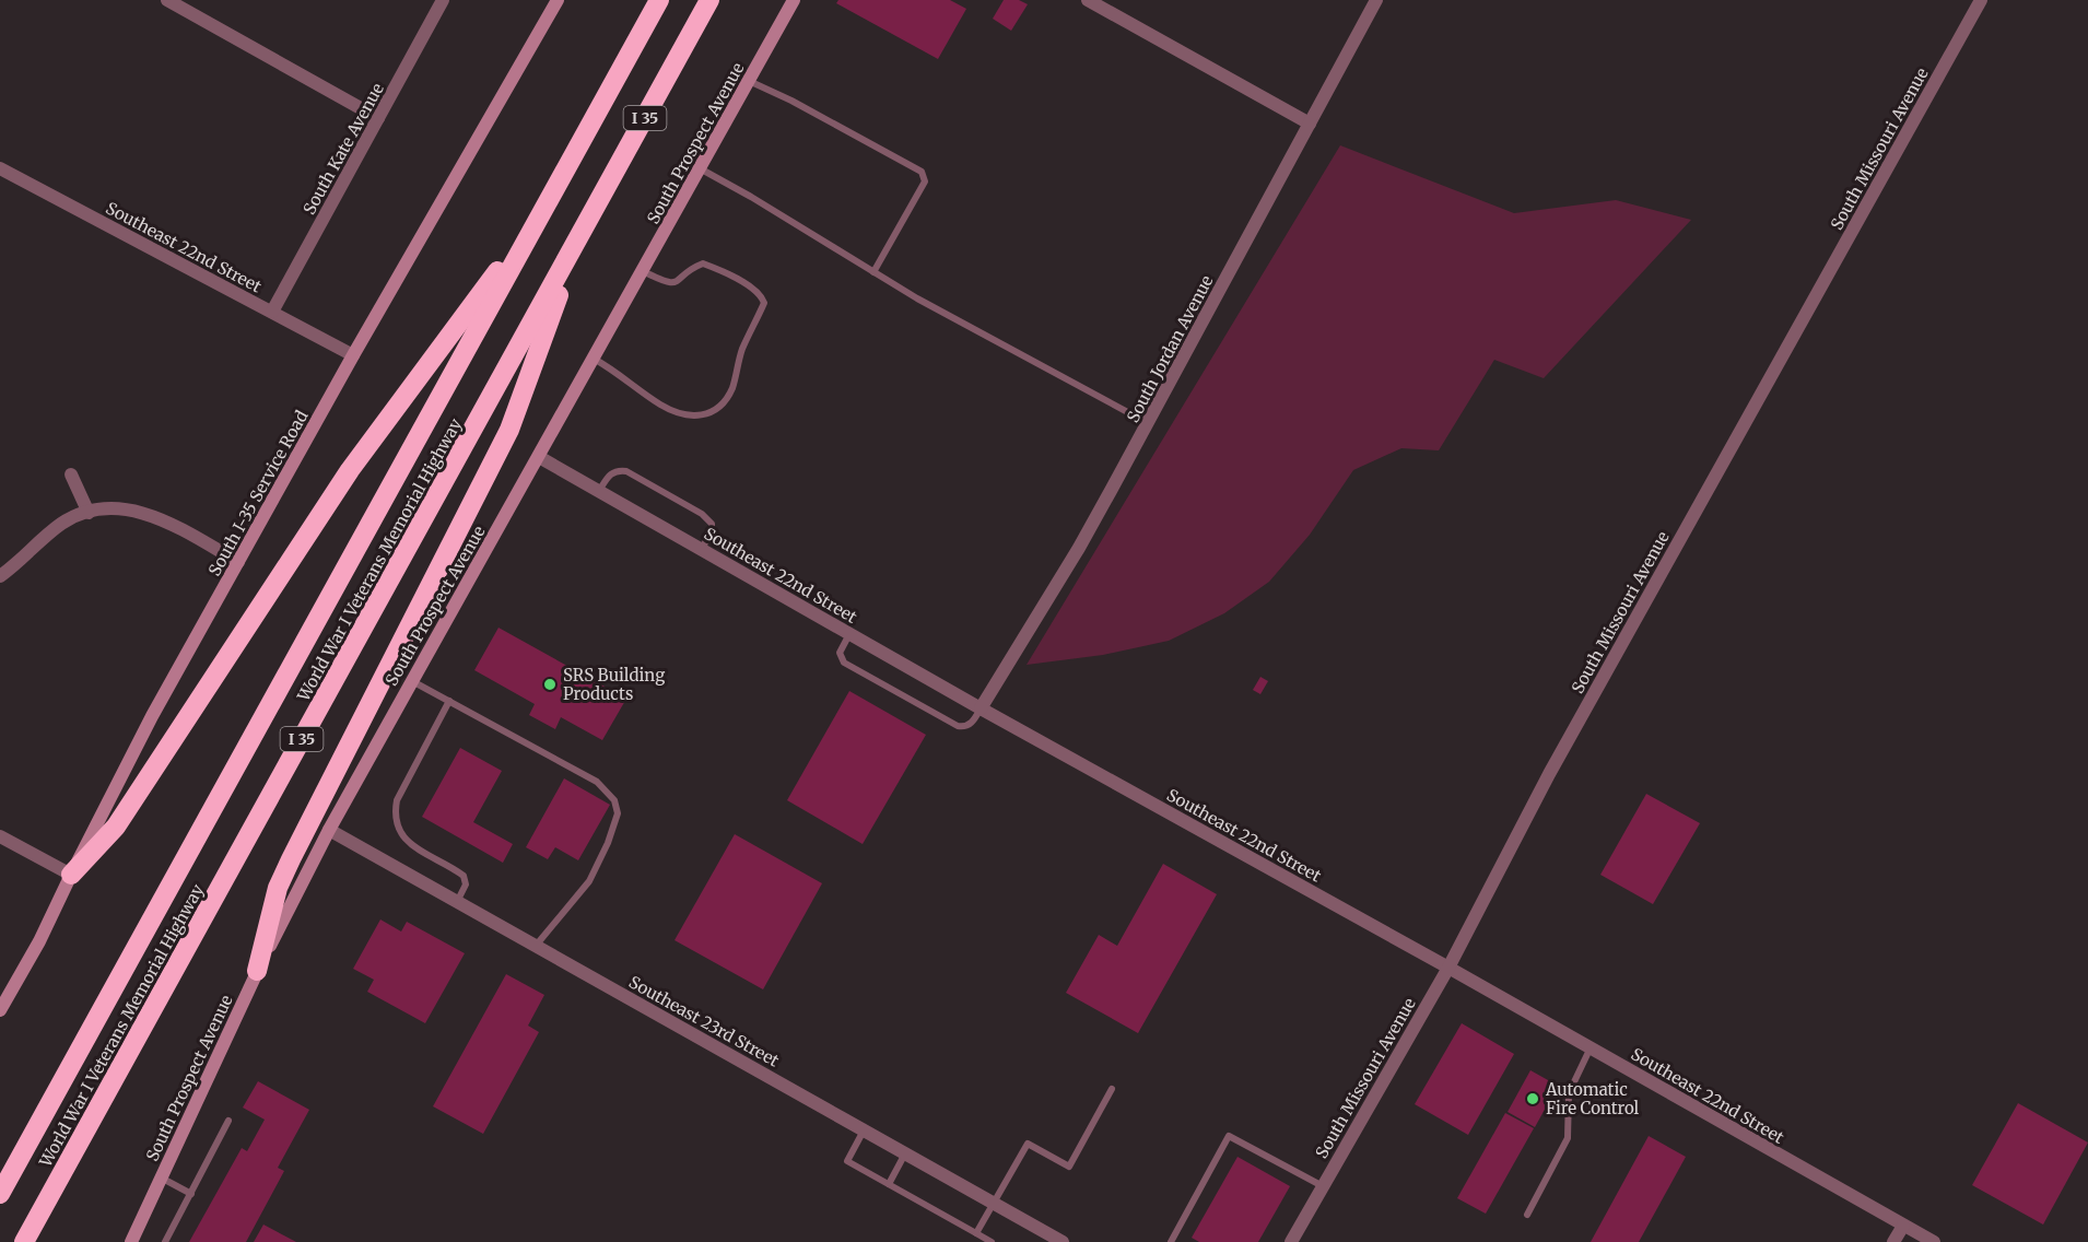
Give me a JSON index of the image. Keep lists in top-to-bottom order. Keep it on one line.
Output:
{"streets":{"highway":["I 35","World War I Veterans Memorial Highway"],"main road":["South Prospect Avenue","South I-35 Service Road"],"street":["South Kate Avenue","South Missouri Avenue","Southeast 22nd Street","South Jordan Avenue","Southeast 23rd Street"]},"crossings":[["South Prospect Avenue","Southeast 22nd Street"],["South Prospect Avenue","Southeast 23rd Street"],["South Kate Avenue","Southeast 22nd Street"],["South Missouri Avenue","Southeast 22nd Street"],["Southeast 22nd Street","South Jordan Avenue"],["Southeast 22nd Street","South I-35 Service Road"]],"places":["SRS Building Products","Automatic Fire Control"]}
